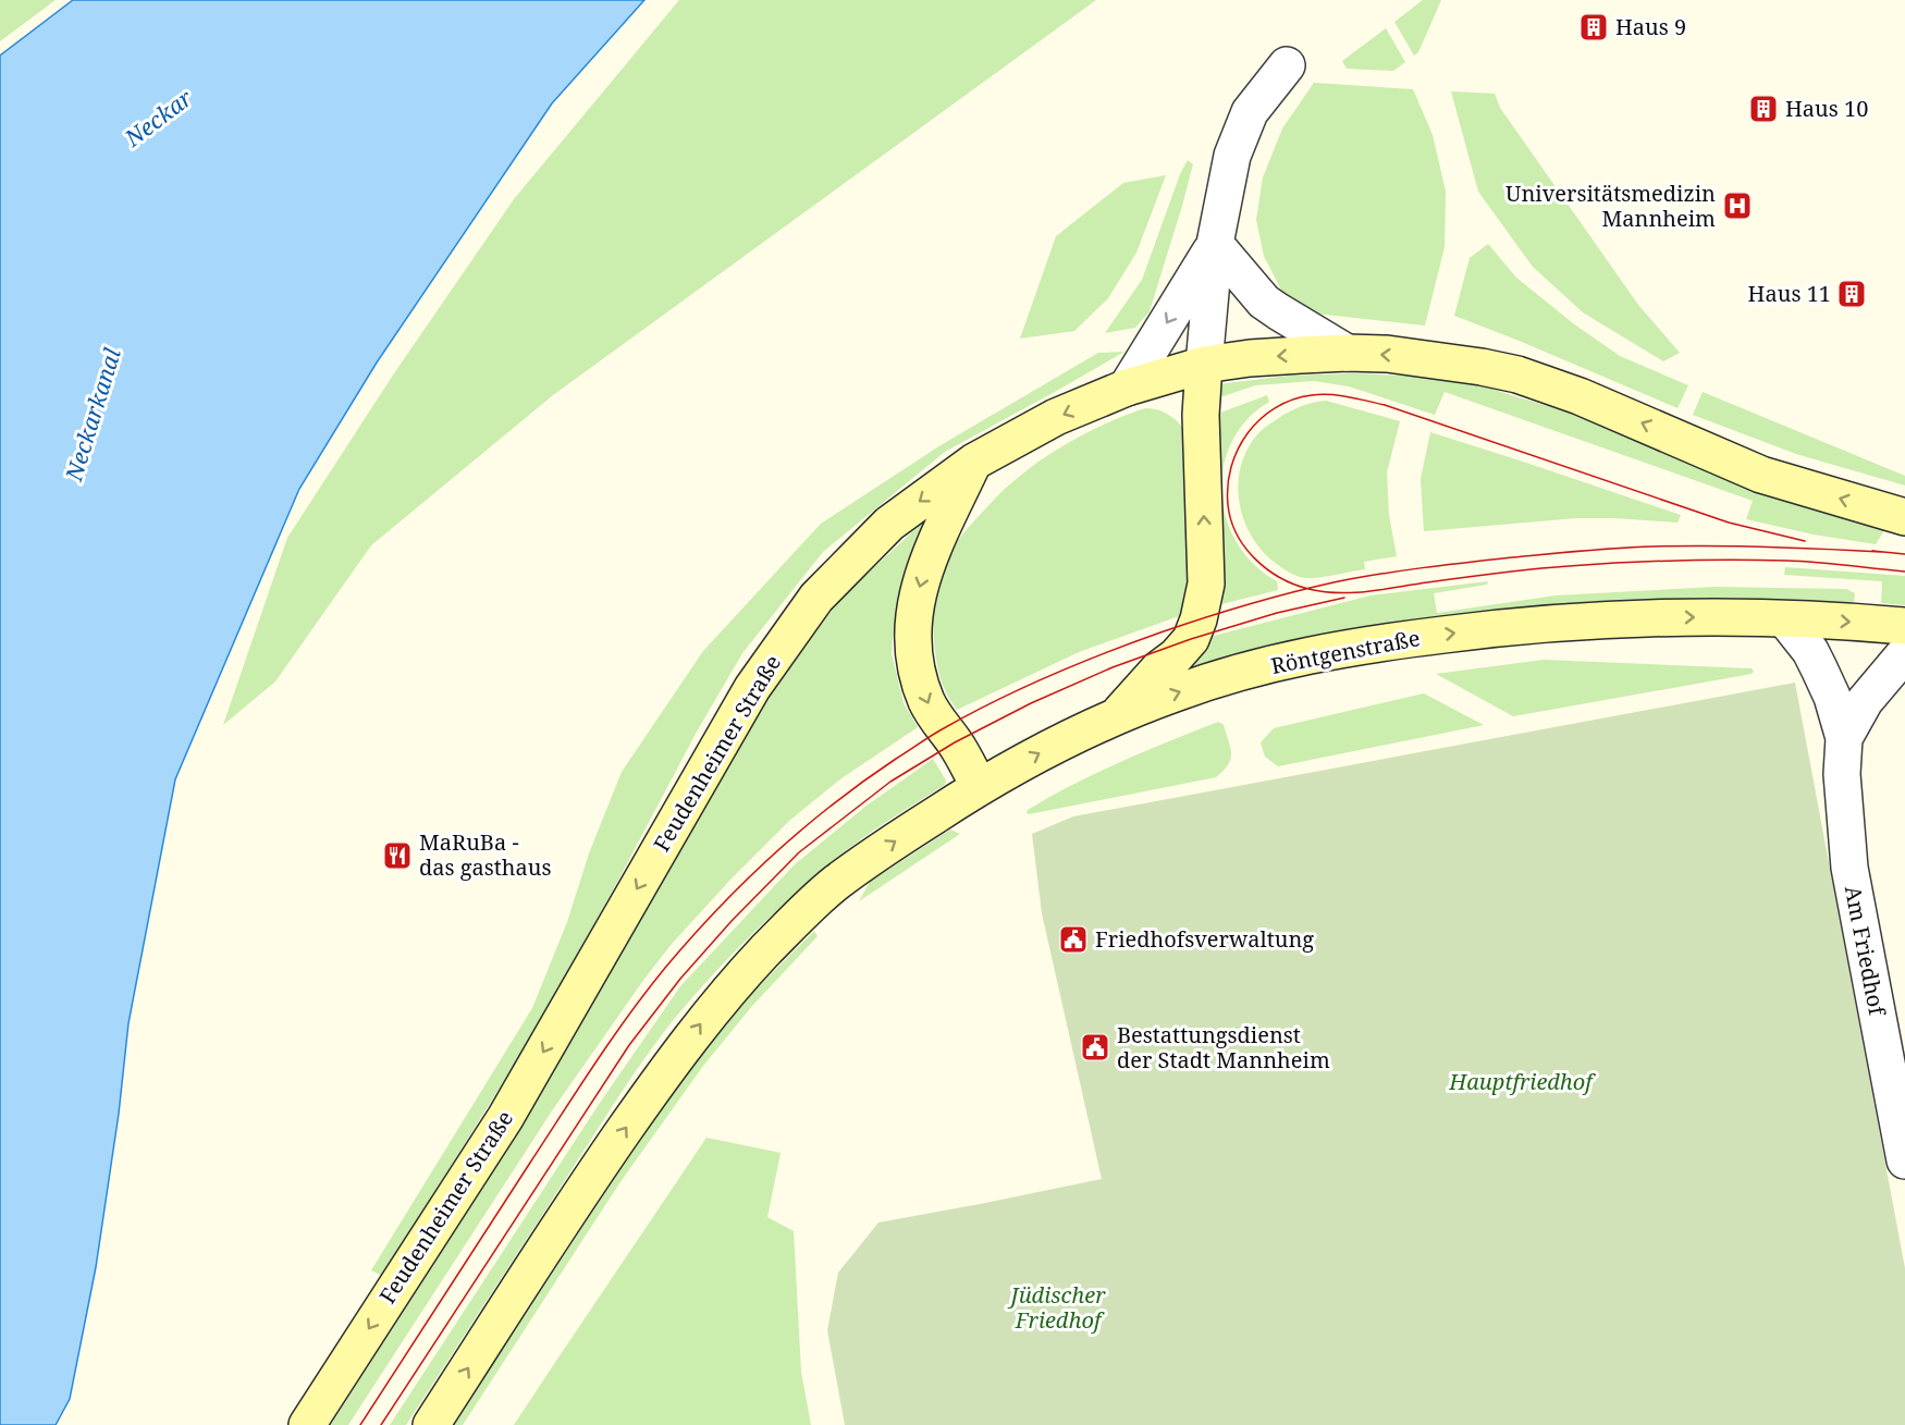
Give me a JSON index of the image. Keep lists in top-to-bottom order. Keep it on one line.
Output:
{"streets":{"main road":["Röntgenstraße","Feudenheimer Straße"],"street":["Am Friedhof"]},"crossings":[["Röntgenstraße","Am Friedhof"]],"one_way":["Röntgenstraße","Feudenheimer Straße"],"water":["Neckar","Neckarkanal"],"parks":["Hauptfriedhof","Jüdischer Friedhof"],"places":{"building":["Haus 9","Haus 10","Haus 11"],"hospital":["Universitätsmedizin Mannheim"],"restaurant":["MaRuBa - das gasthaus"],"public building":["Friedhofsverwaltung","Bestattungsdienst der Stadt Mannheim"]}}
